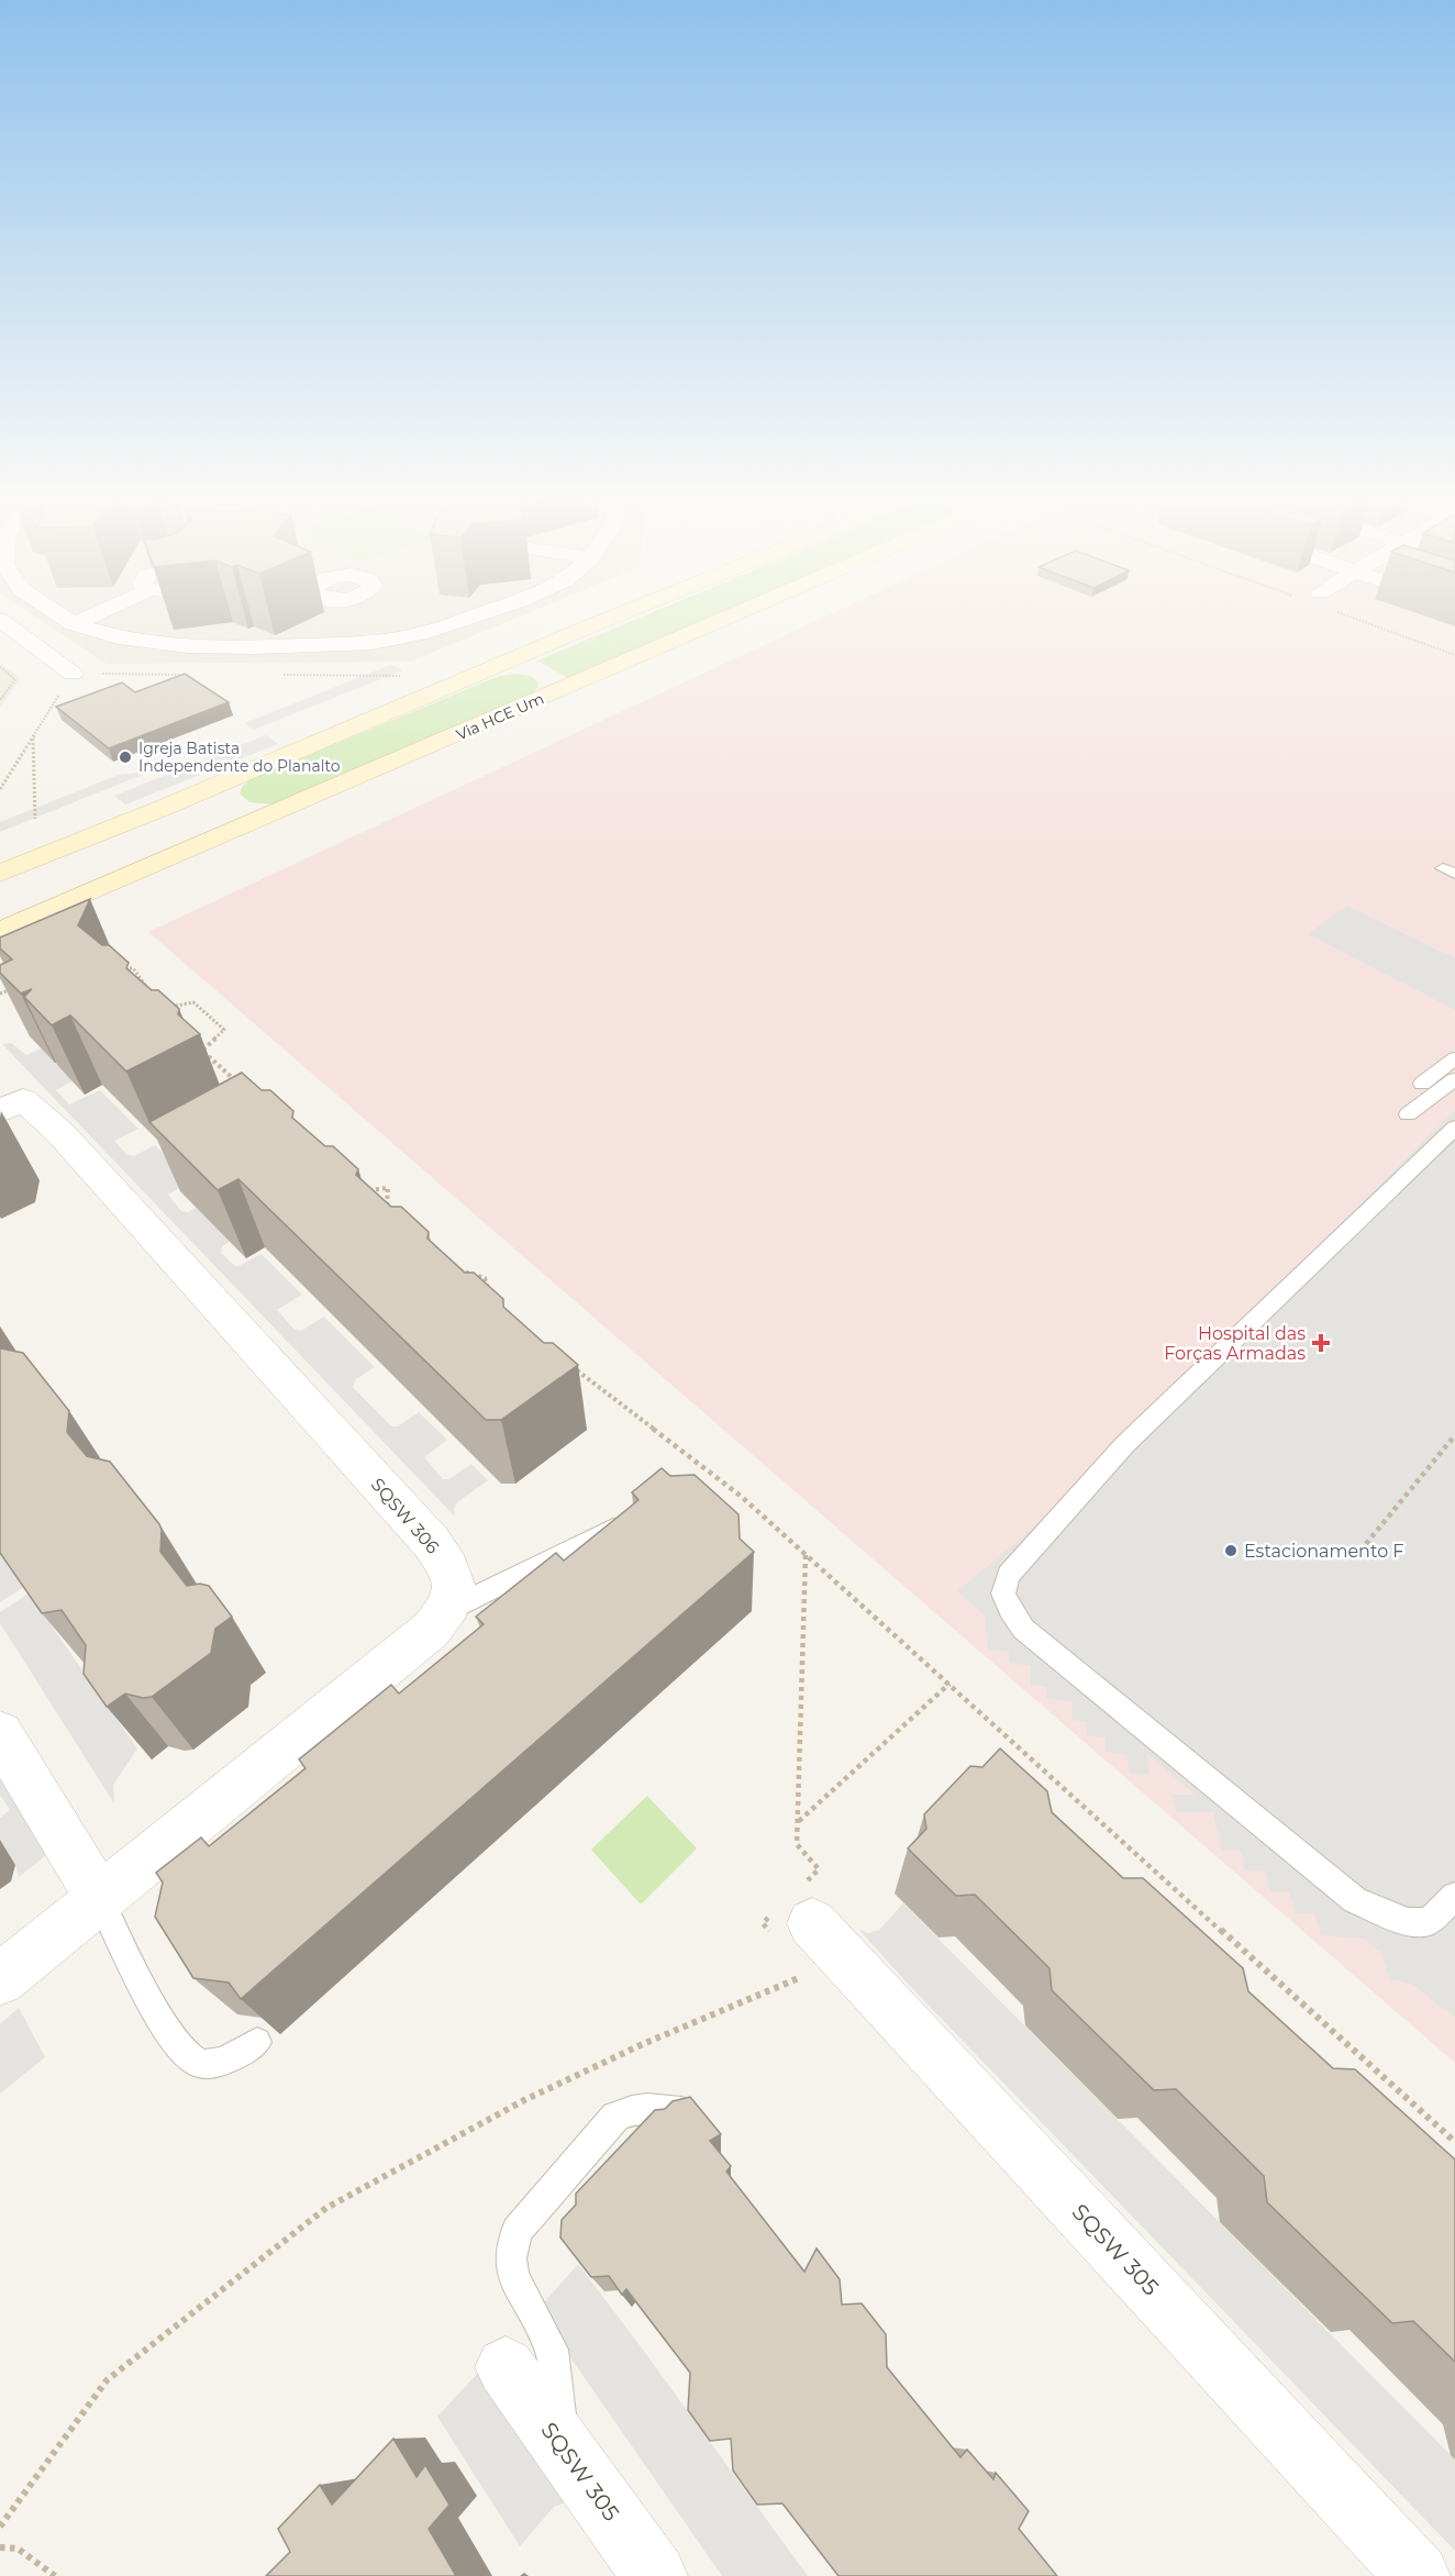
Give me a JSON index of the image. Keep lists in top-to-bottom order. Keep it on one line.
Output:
{"streets":{"main road":["Via HCE Um"],"street":["SQSW 306","SQSW 305"]},"places":{"other":["Igreja Batista Independente do Planalto","Estacionamento F"],"health":["Hospital das Forças Armadas"]}}
